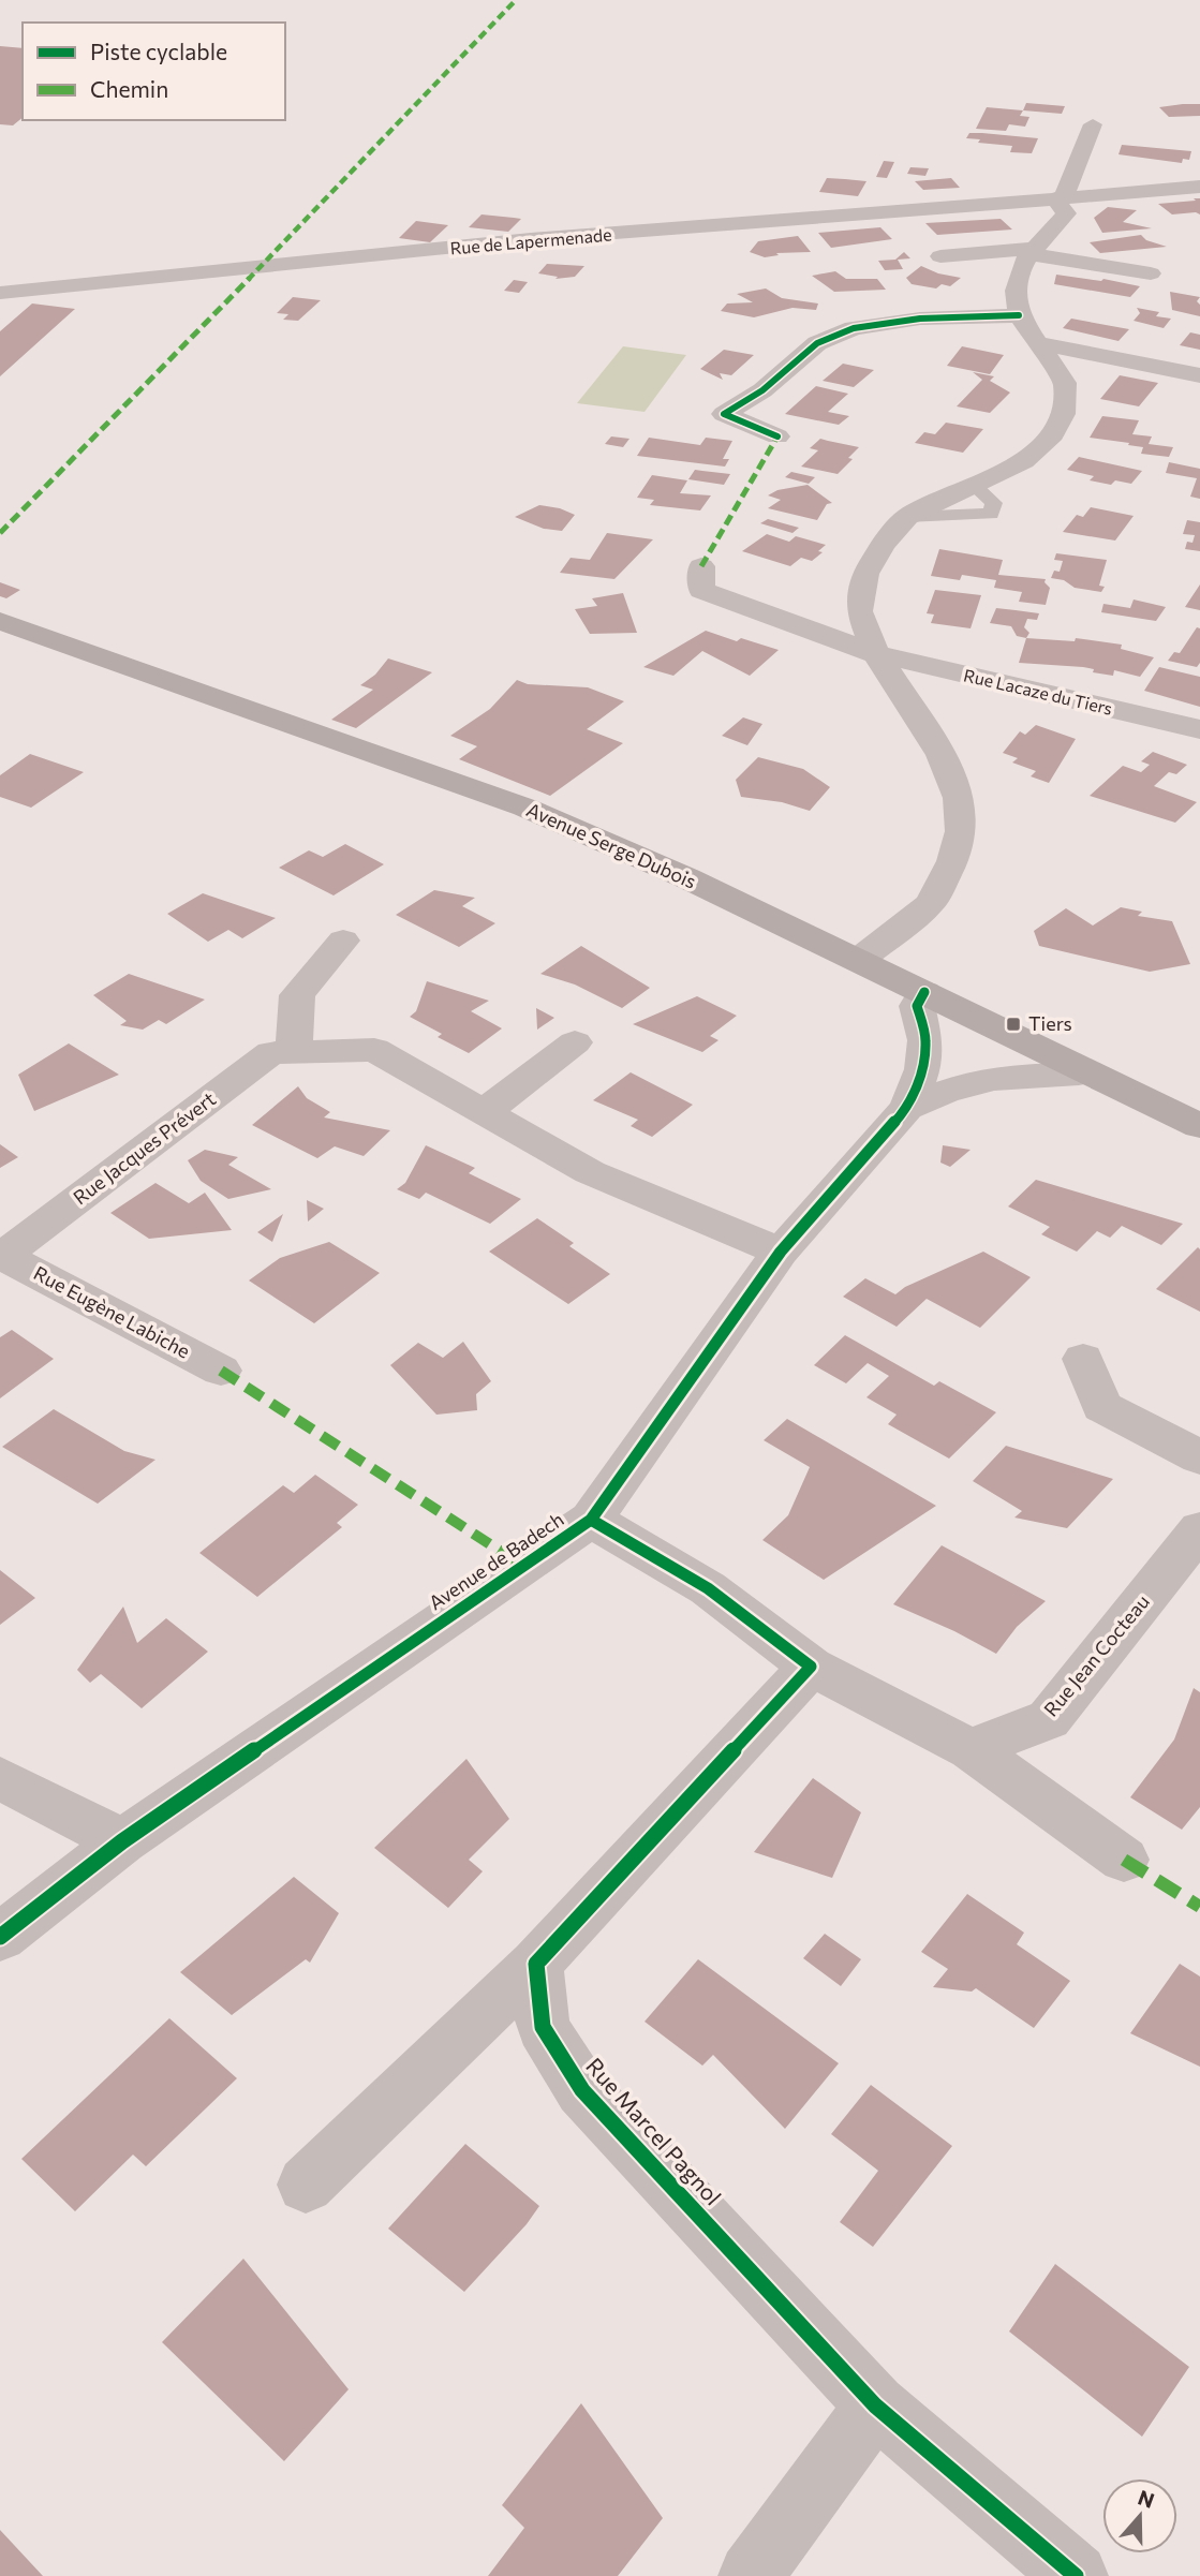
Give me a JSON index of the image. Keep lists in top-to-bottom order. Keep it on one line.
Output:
{"streets":{"street":["Rue de Lapermenade","Rue Lacaze du Tiers","Avenue Serge Dubois","Rue Jacques Prévert","Rue Eugène Labiche","Avenue de Badech","Rue Jean Cocteau","Rue Marcel Pagnol"]},"crossings":[["Rue Jacques Prévert","Rue Eugène Labiche"],["Rue Jacques Prévert","Avenue de Badech"]],"places":{"transit":["Tiers"]},"legend":["Piste cyclable","Chemin"],"north":"top"}
